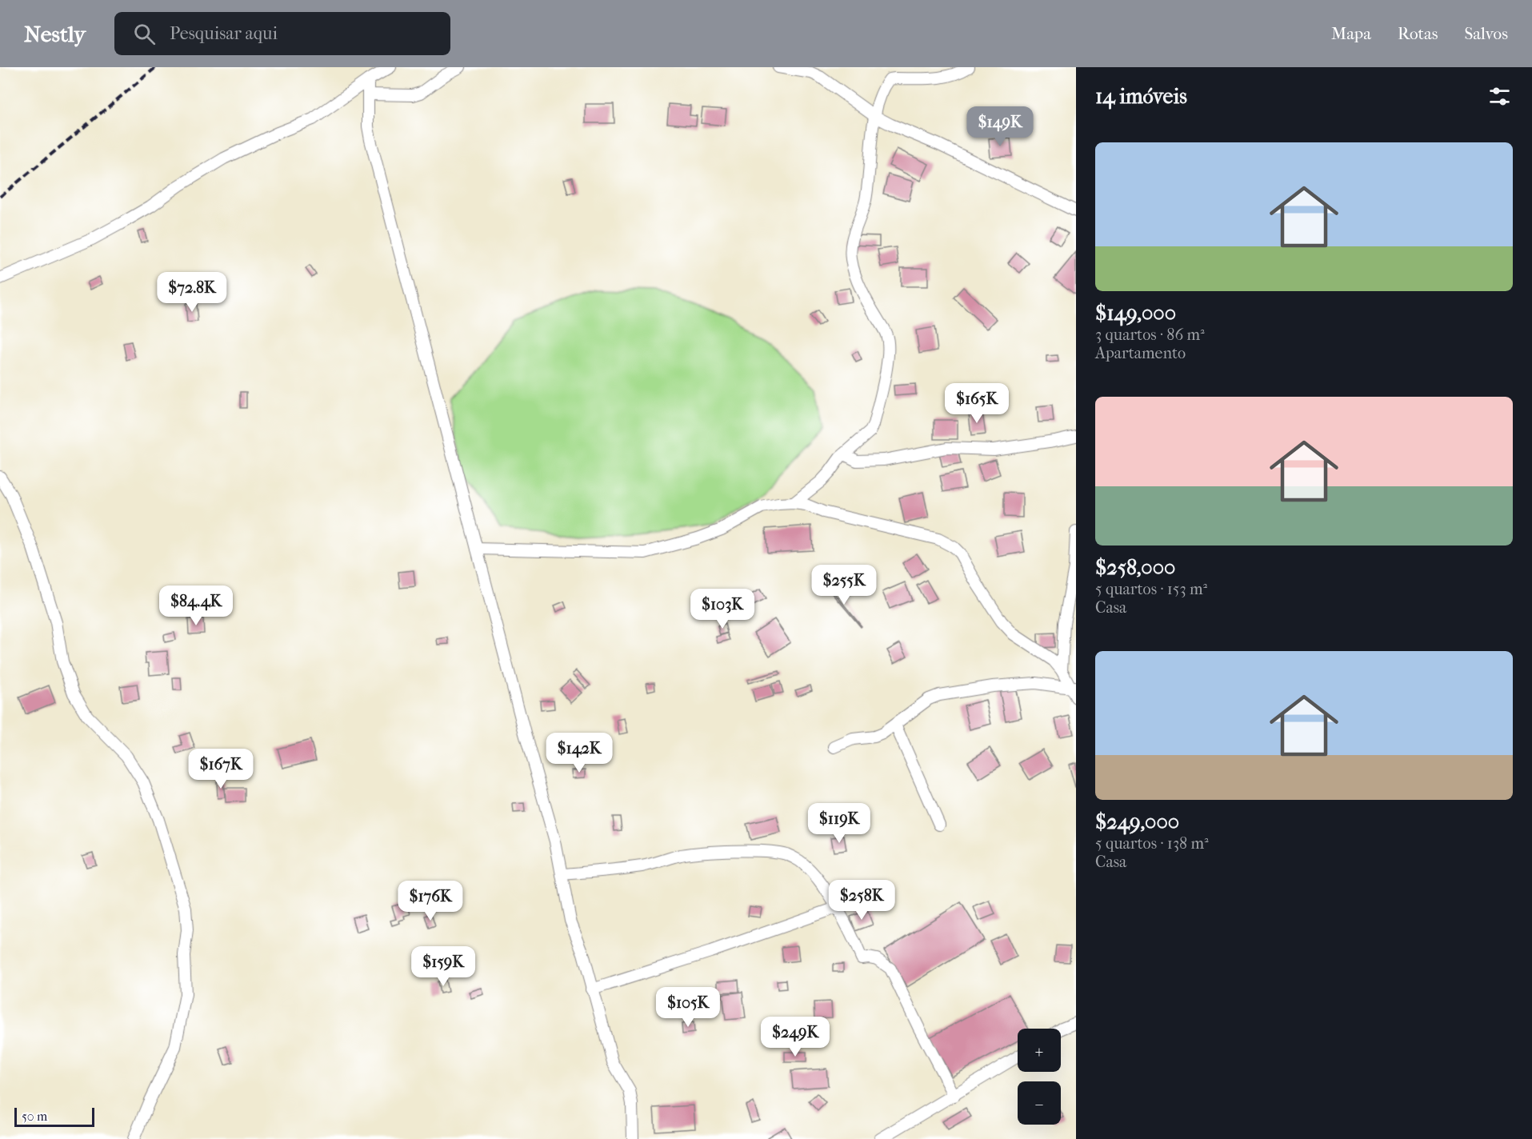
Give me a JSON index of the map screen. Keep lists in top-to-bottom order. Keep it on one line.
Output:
{"scale_bar":"50 m","page":{"header":"Nestly","search":"Pesquisar aqui","nav":["Mapa","Rotas","Salvos"],"heading":"14 imóveis","price":["$149K","$72.8K","$165K","$255K","$84.4K","$103K","$142K","$167K","$119K","$258K","$176K","$159K","$105K","$249K"],"list":[{"name":"$149,000","note":"3 quartos · 86 m² · Apartamento"},{"name":"$258,000","note":"5 quartos · 153 m² · Casa"},{"name":"$249,000","note":"5 quartos · 138 m² · Casa"}],"map_buttons":["+","−"],"scale":"50 m"}}
